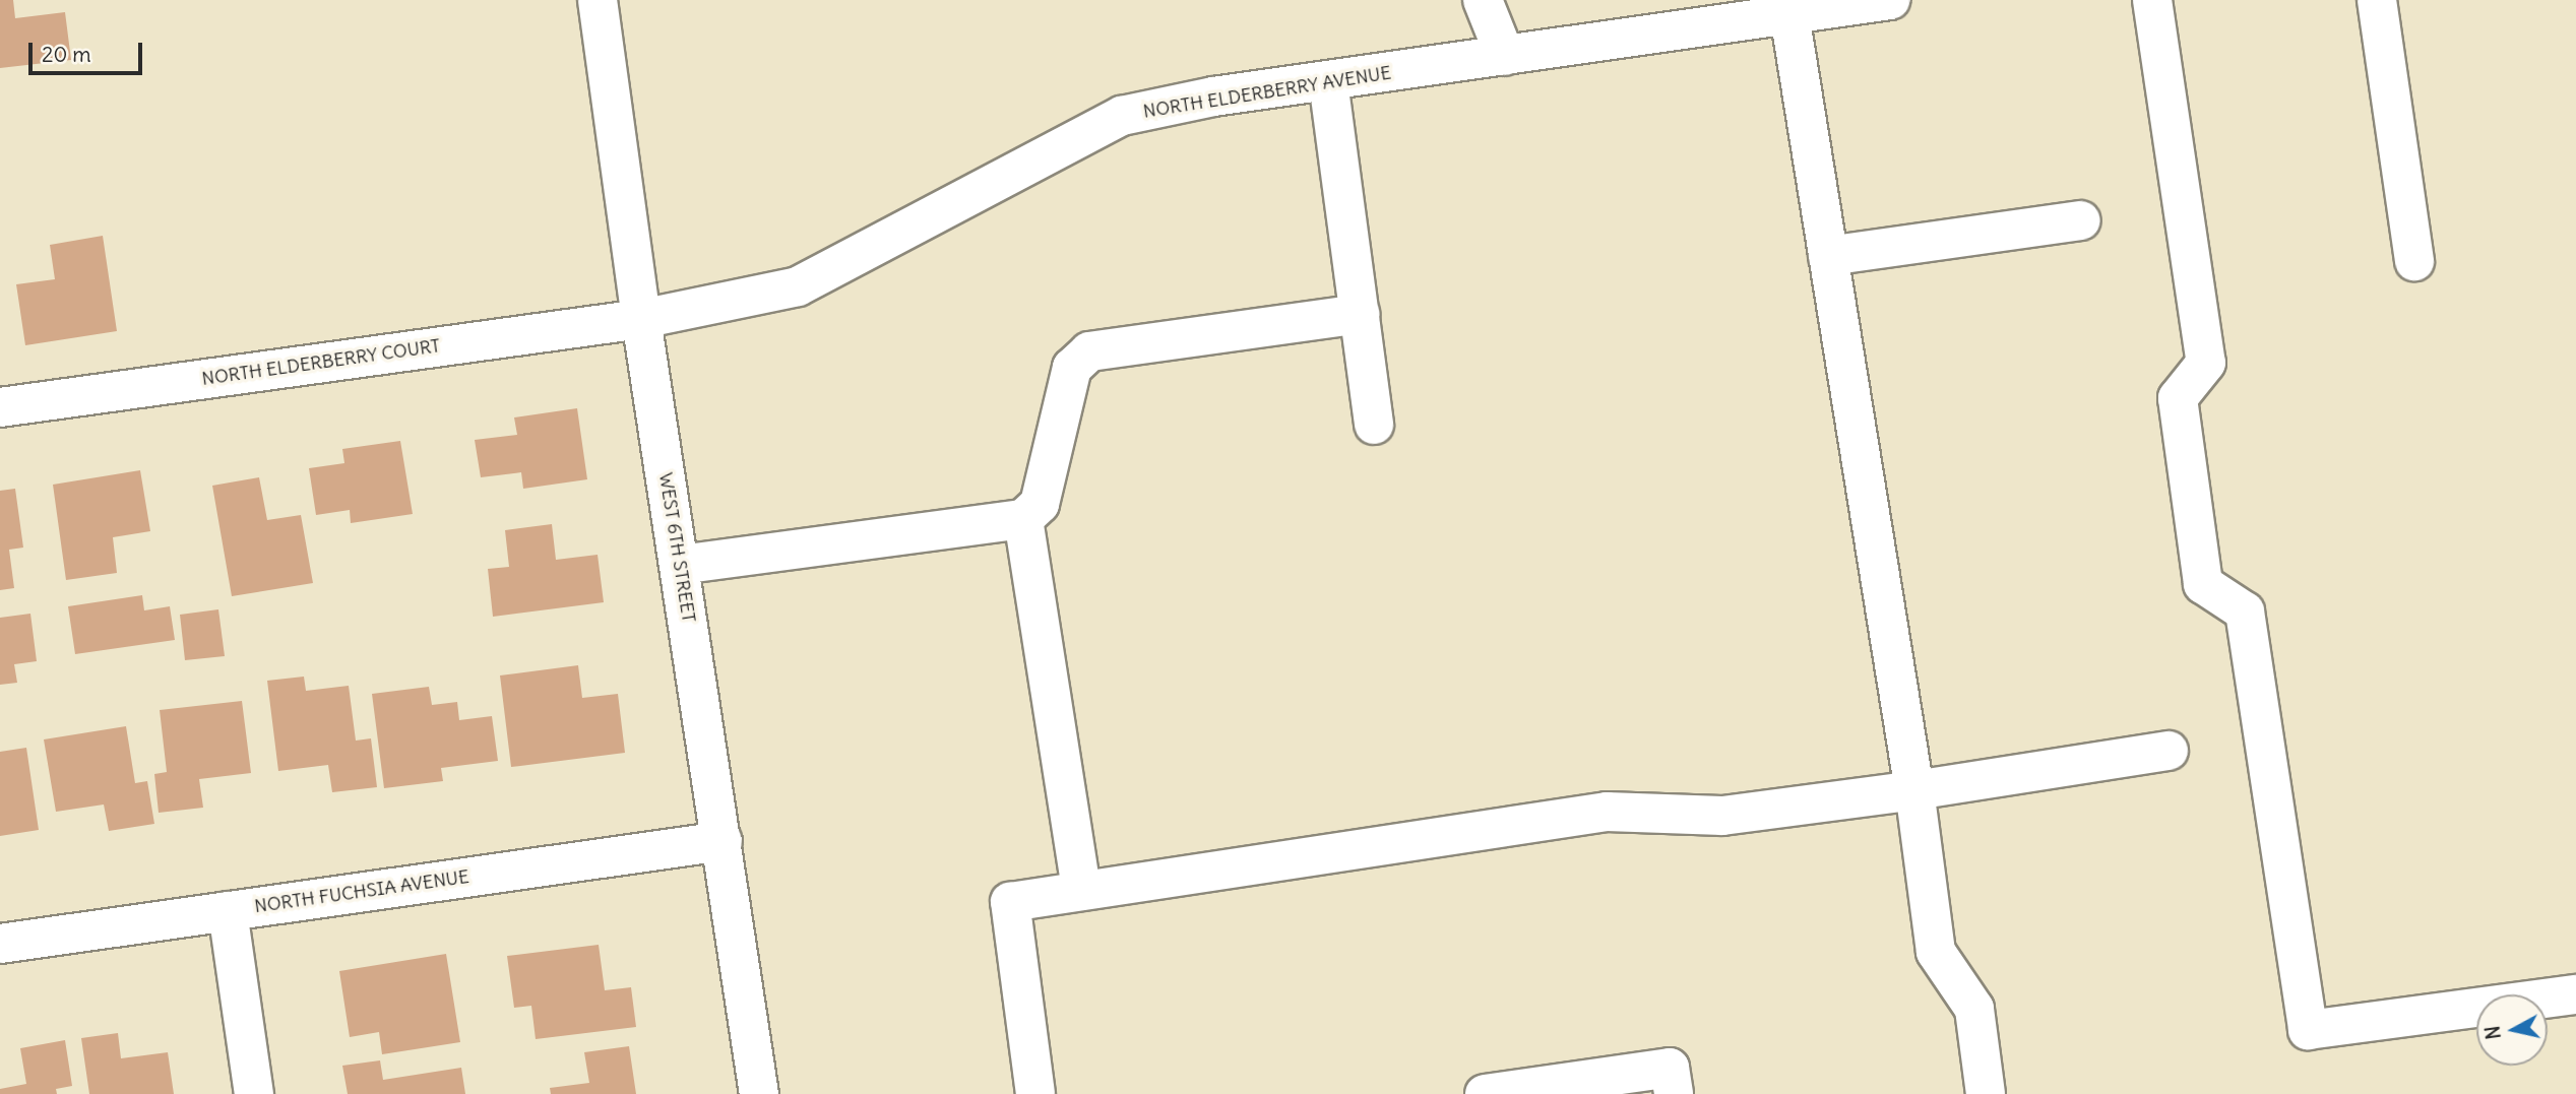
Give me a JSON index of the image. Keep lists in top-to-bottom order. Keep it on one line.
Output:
{"streets":{"street":["NORTH ELDERBERRY AVENUE","NORTH ELDERBERRY COURT","WEST 6TH STREET","NORTH FUCHSIA AVENUE"]},"crossings":[["NORTH ELDERBERRY AVENUE","NORTH ELDERBERRY COURT"],["NORTH ELDERBERRY AVENUE","WEST 6TH STREET"],["NORTH ELDERBERRY COURT","WEST 6TH STREET"],["WEST 6TH STREET","NORTH FUCHSIA AVENUE"]],"scale_bar":"20 m","north":"left"}
